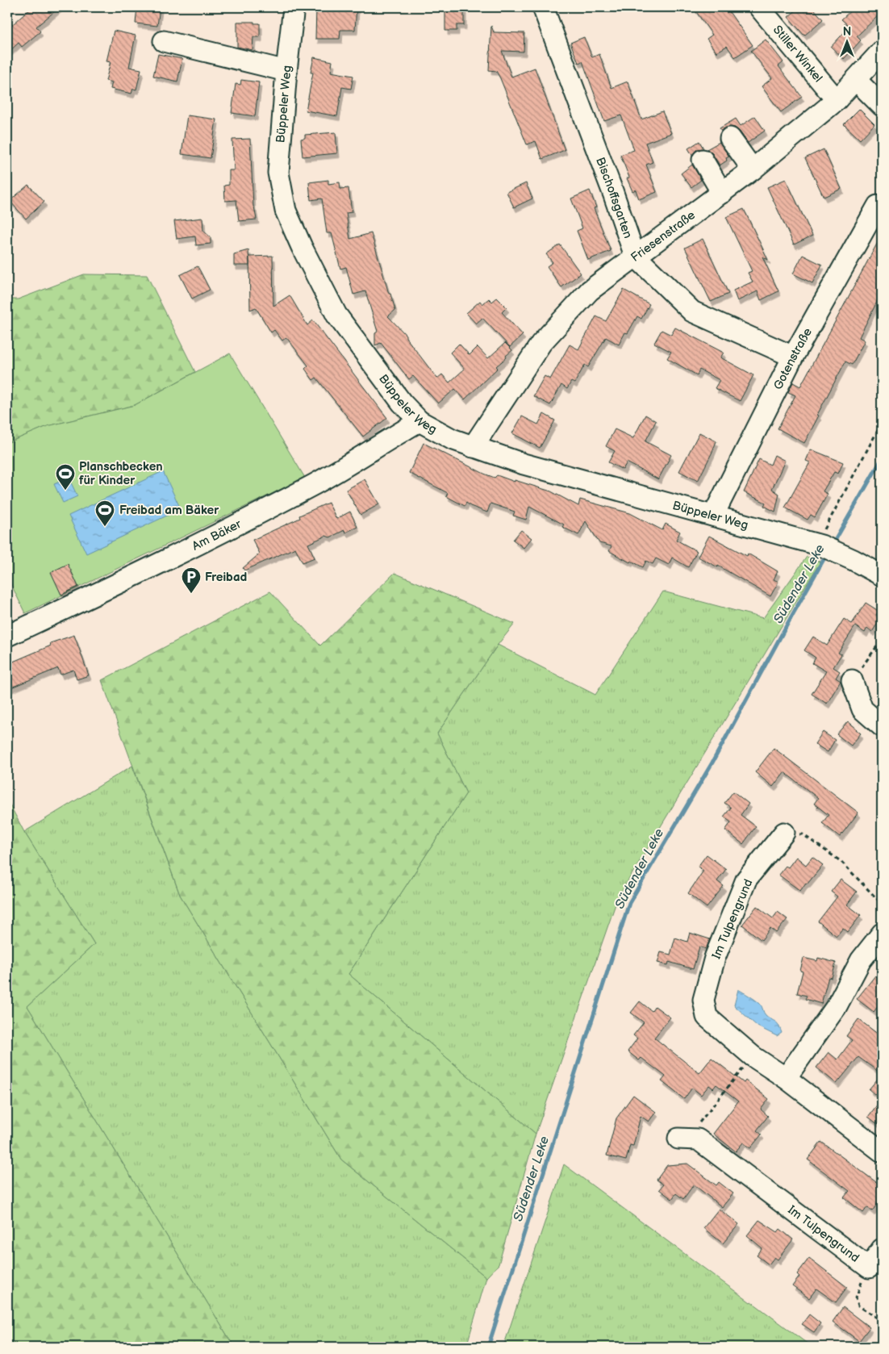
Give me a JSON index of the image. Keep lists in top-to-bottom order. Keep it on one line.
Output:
{"streets":{"street":["Stiller Winkel","Büppeler Weg","Bischoffsgarten","Friesenstraße","Gotenstraße","Am Bäker","Im Tulpengrund"]},"crossings":[["Stiller Winkel","Friesenstraße"],["Büppeler Weg","Friesenstraße"],["Büppeler Weg","Gotenstraße"],["Büppeler Weg","Am Bäker"],["Bischoffsgarten","Friesenstraße"],["Bischoffsgarten","Gotenstraße"]],"water":["Südender Leke"],"places":{"sports":["Planschbecken für Kinder","Freibad am Bäker"],"parking":["Freibad"]},"north":"top"}
